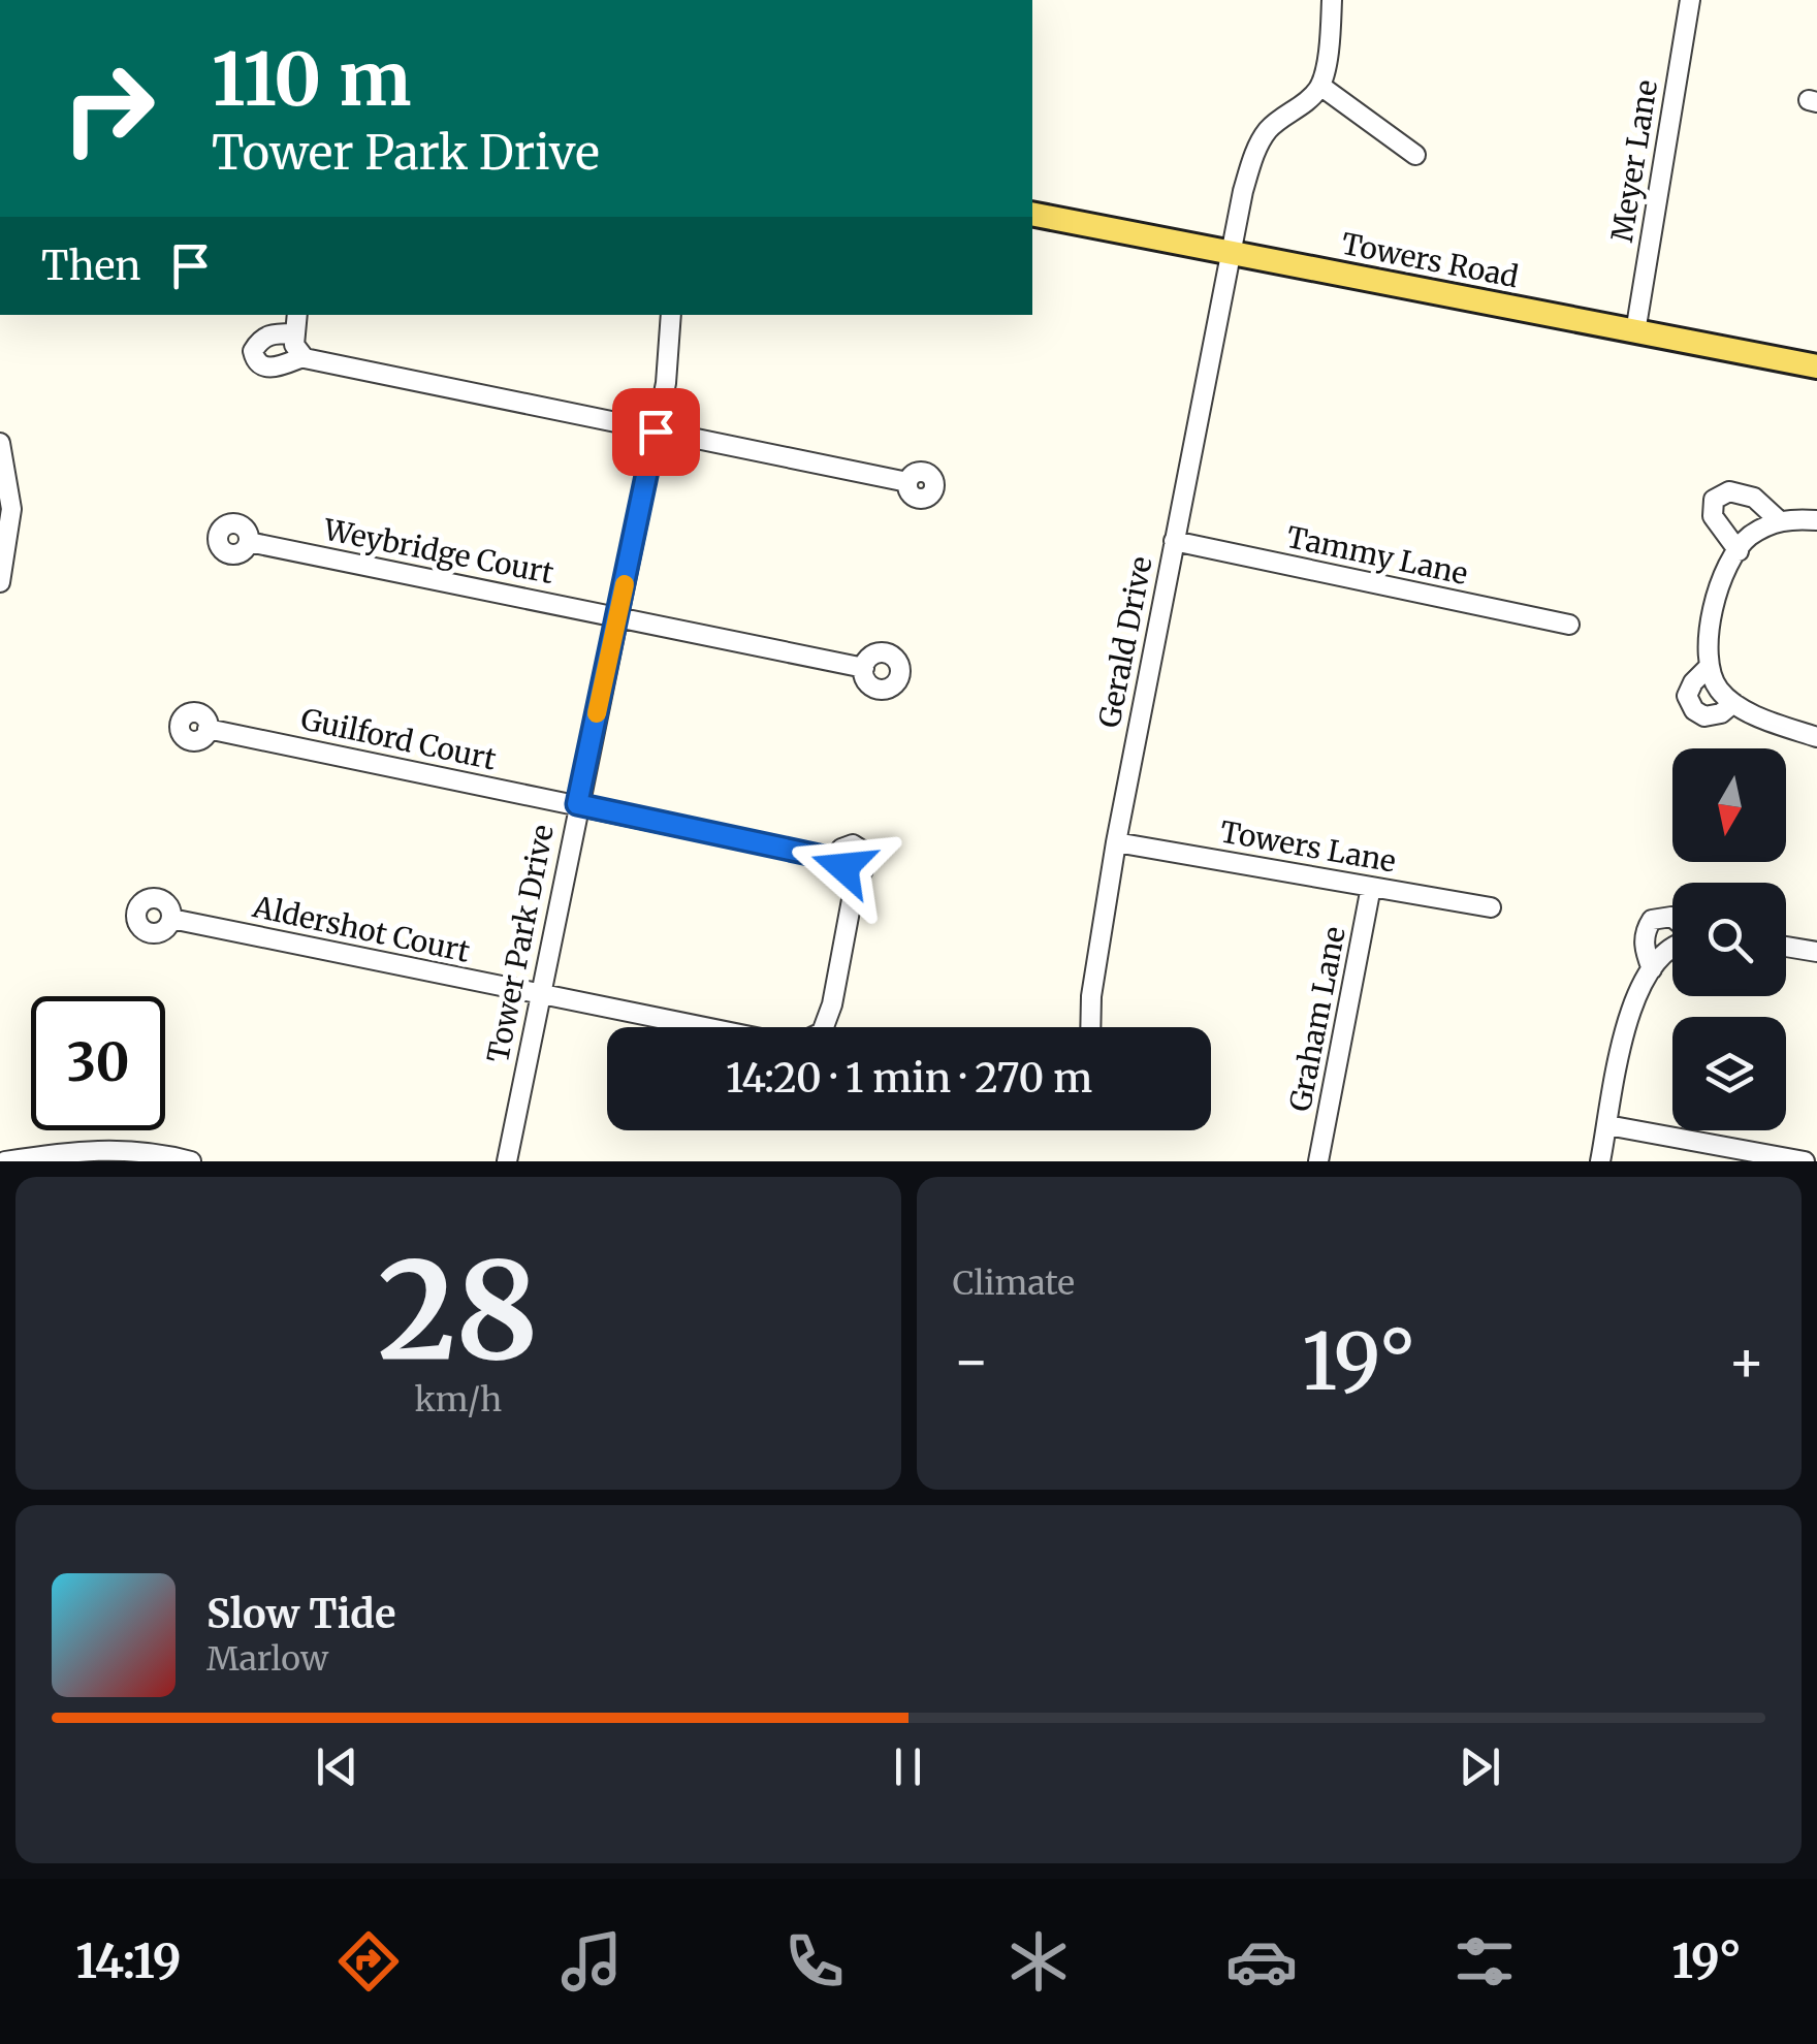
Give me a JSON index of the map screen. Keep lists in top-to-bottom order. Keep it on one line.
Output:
{"streets":{"main road":["Towers Road"],"street":["Meyer Lane","Weybridge Court","Tammy Lane","Gerald Drive","Guilford Court","Towers Lane","Aldershot Court","Tower Park Drive","Graham Lane"]},"crossings":[["Meyer Lane","Towers Road"],["Towers Road","Gerald Drive"],["Weybridge Court","Tower Park Drive"],["Tammy Lane","Gerald Drive"],["Gerald Drive","Towers Lane"],["Guilford Court","Tower Park Drive"],["Towers Lane","Graham Lane"],["Aldershot Court","Tower Park Drive"]],"north":"bottom","page":{"turn":["110 m","Tower Park Drive"],"then":"Then","limit":"30","trip":"14:20 · 1 min · 270 m","tile":[["28","km/h"],"Climate"],"heat":["−","19°","+"],"song":["Slow Tide","Marlow"],"tabs":["14:19","19°"]}}
